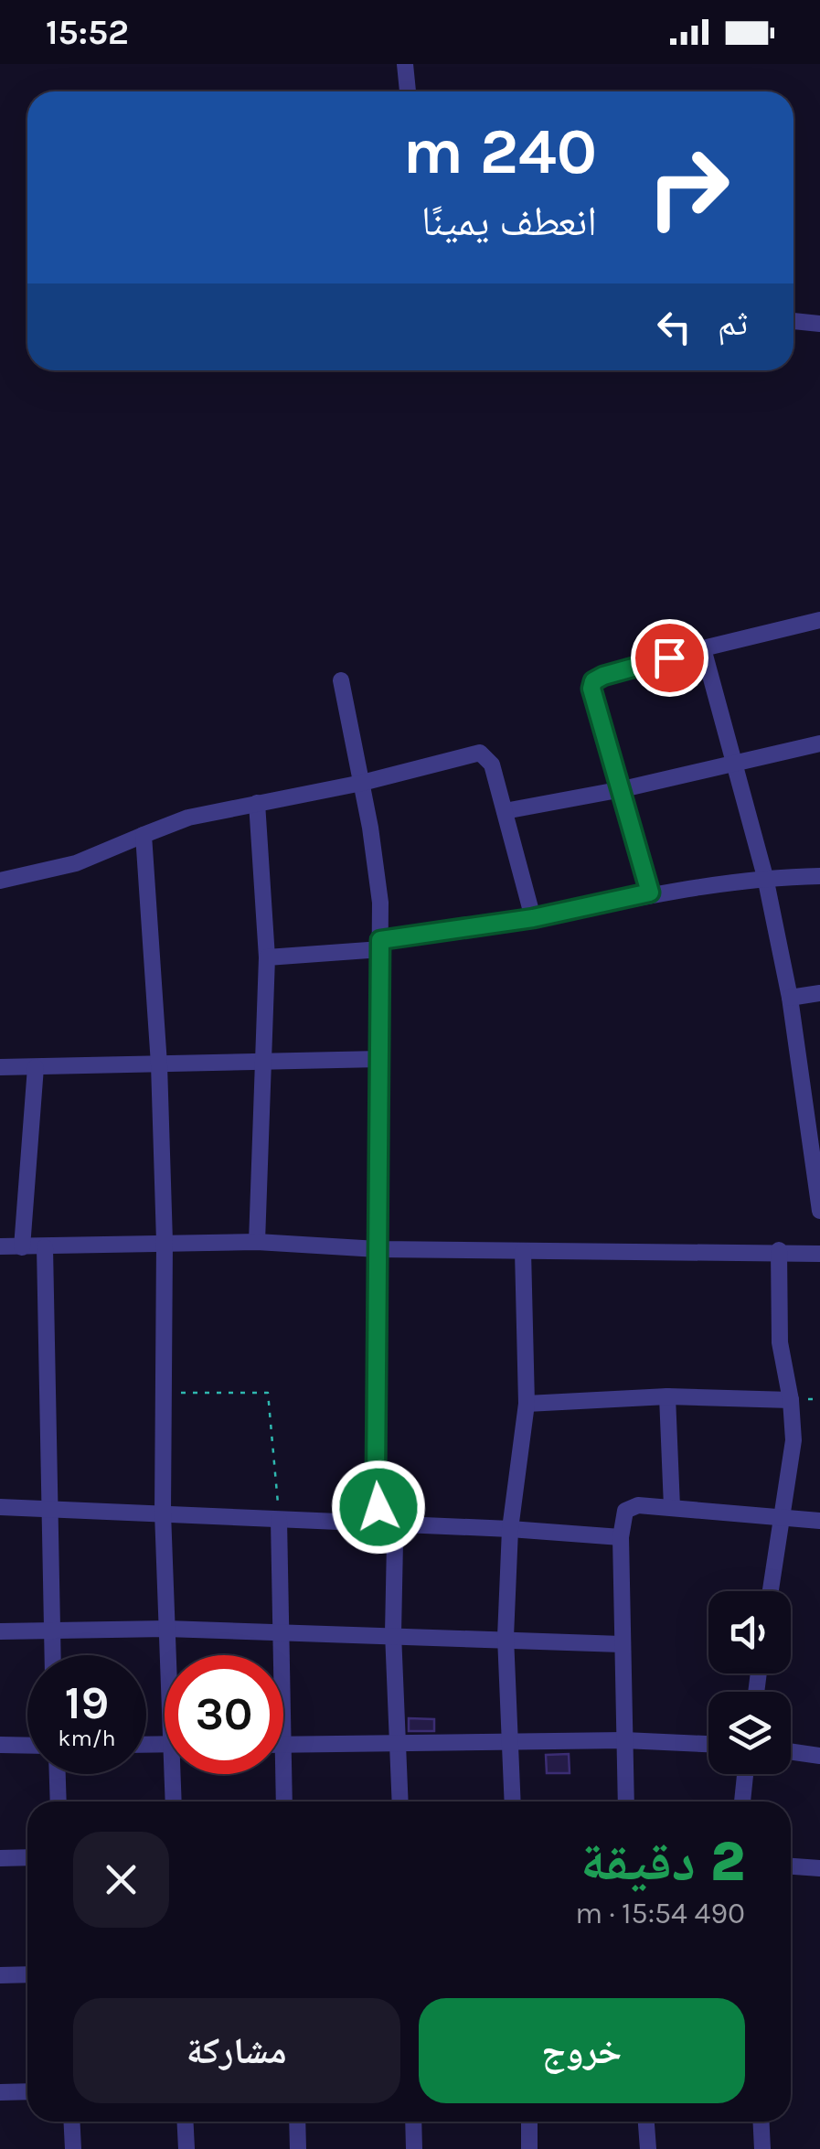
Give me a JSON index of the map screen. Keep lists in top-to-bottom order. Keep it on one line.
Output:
{"page":{"status":"15:52","turn":["240 m","انعطف يمينًا"],"then":"ثم","speed":"19 km/h","limit":"30","heading":["2 دقيقة","490 m · 15:54"],"buttons":["خروج","مشاركة"]}}
